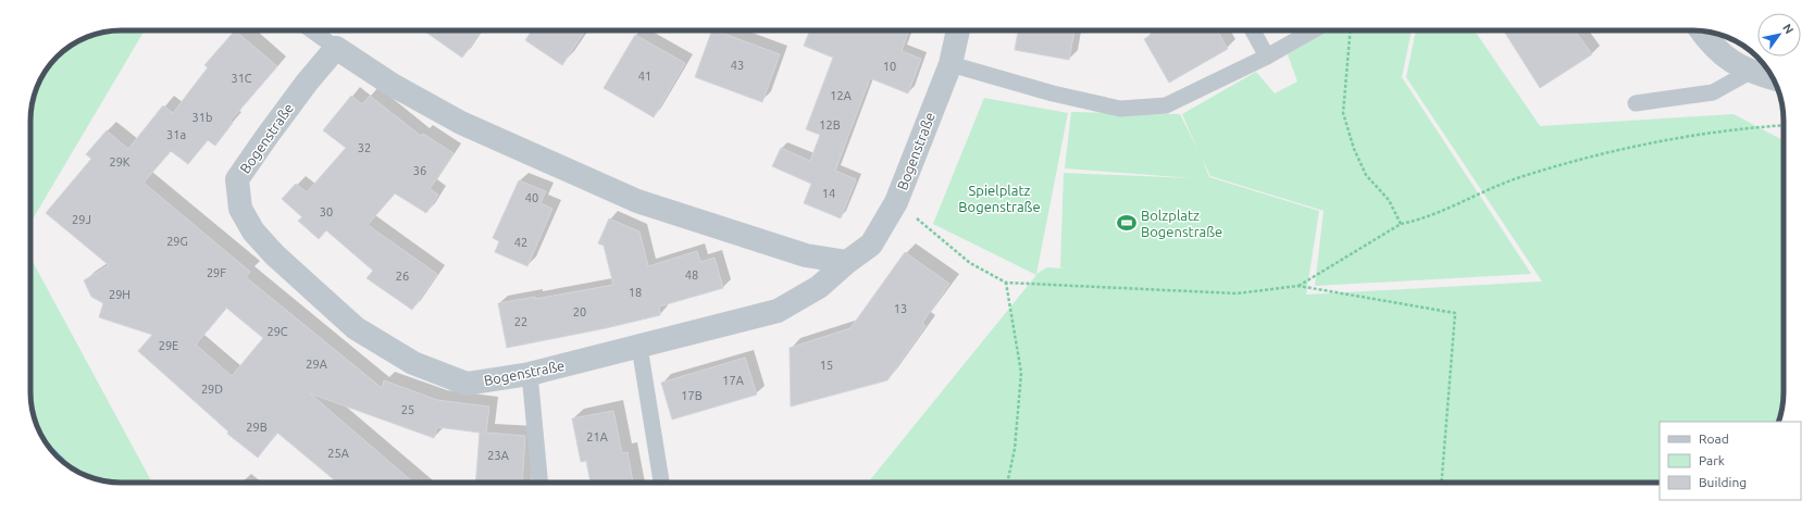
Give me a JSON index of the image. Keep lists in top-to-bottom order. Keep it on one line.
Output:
{"streets":{"street":["Bogenstraße"]},"parks":["Spielplatz Bogenstraße"],"places":{"sports":["Bolzplatz Bogenstraße"]},"house_numbers":["43","10","41","31C","12A","31b","12B","31a","32","29K","36","14","40","30","29J","29G","42","29F","48","26","18","29H","13","20","22","29C","29E","29A","15","17A","29D","17B","25","29B","21A","25A","23A"],"legend":["Road","Park","Building"],"north":"top right"}
